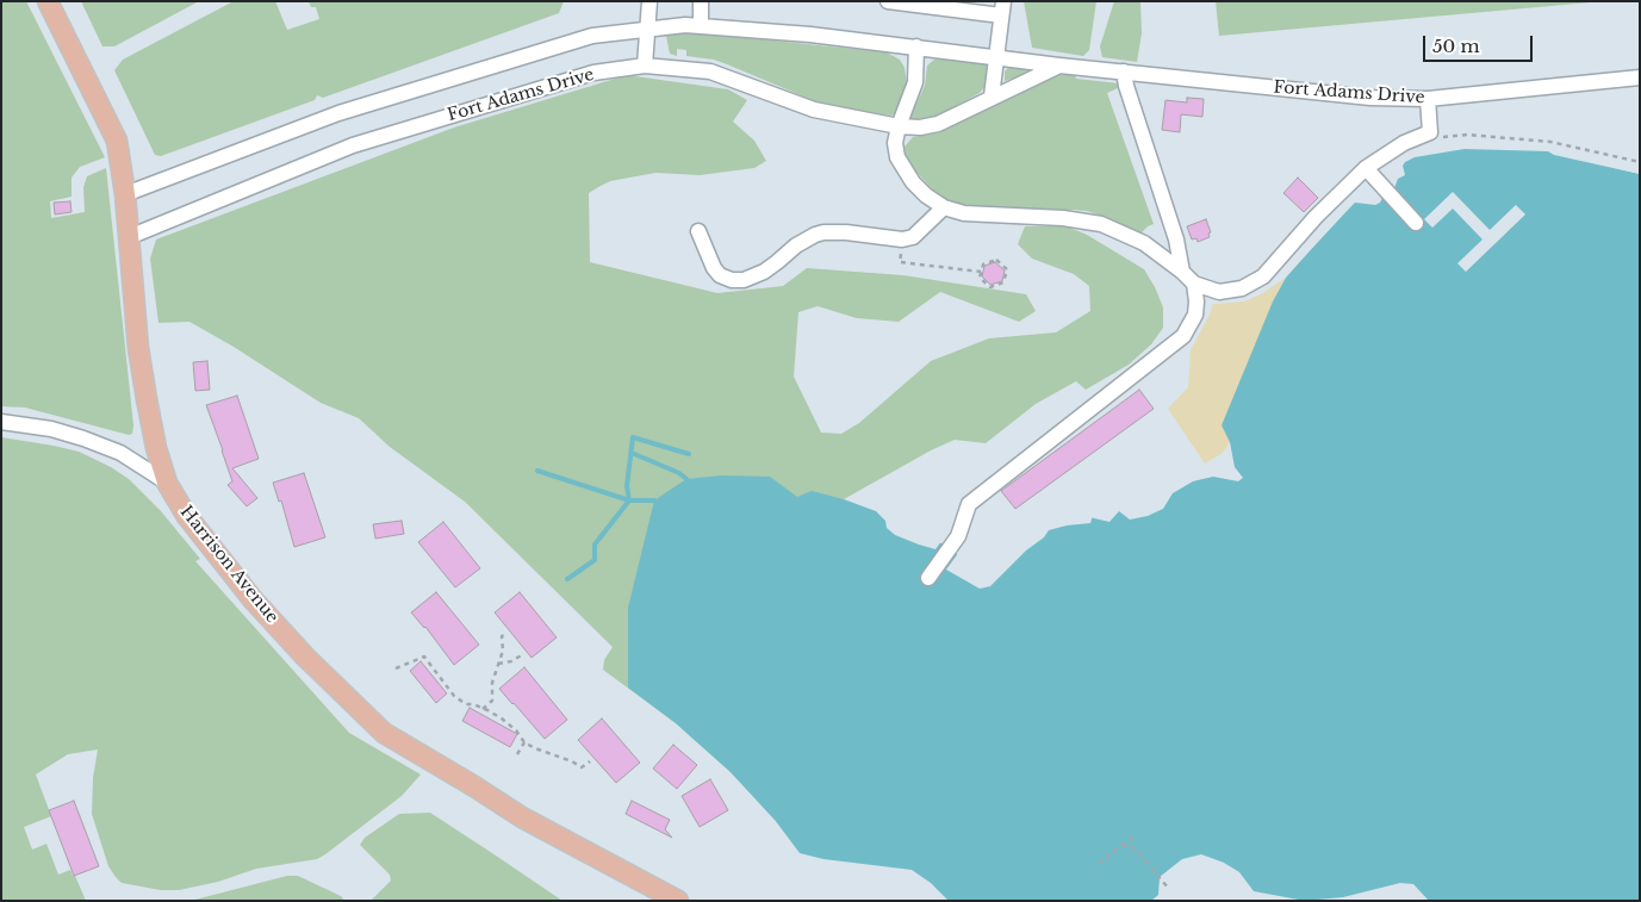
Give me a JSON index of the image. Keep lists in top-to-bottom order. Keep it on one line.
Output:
{"streets":{"main road":["Harrison Avenue"],"street":["Fort Adams Drive"]},"crossings":[["Fort Adams Drive","Harrison Avenue"]],"scale_bar":"50 m"}
